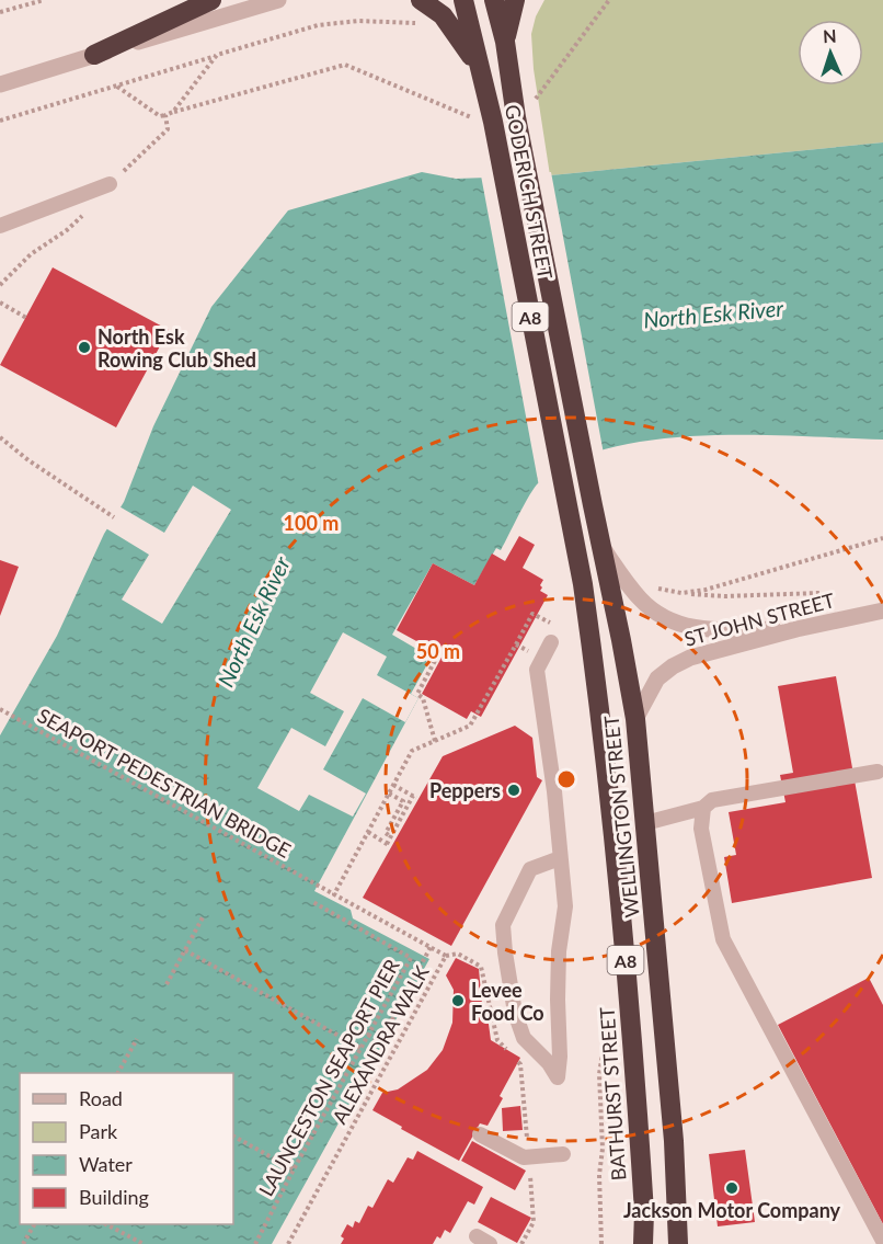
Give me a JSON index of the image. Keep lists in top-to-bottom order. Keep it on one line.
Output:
{"streets":{"highway":["GODERICH STREET","A8","WELLINGTON STREET","BATHURST STREET"],"street":["ST JOHN STREET"],"path":["SEAPORT PEDESTRIAN BRIDGE","ALEXANDRA WALK","LAUNCESTON SEAPORT PIER"]},"crossings":[["GODERICH STREET","WELLINGTON STREET"],["GODERICH STREET","BATHURST STREET"],["ST JOHN STREET","WELLINGTON STREET"],["SEAPORT PEDESTRIAN BRIDGE","ALEXANDRA WALK"]],"water":["North Esk River"],"places":["North Esk Rowing Club Shed","Peppers","Levee Food Co","Jackson Motor Company"],"legend":["Road","Park","Water","Building"],"north":"top","rings":["100 m","50 m"]}
